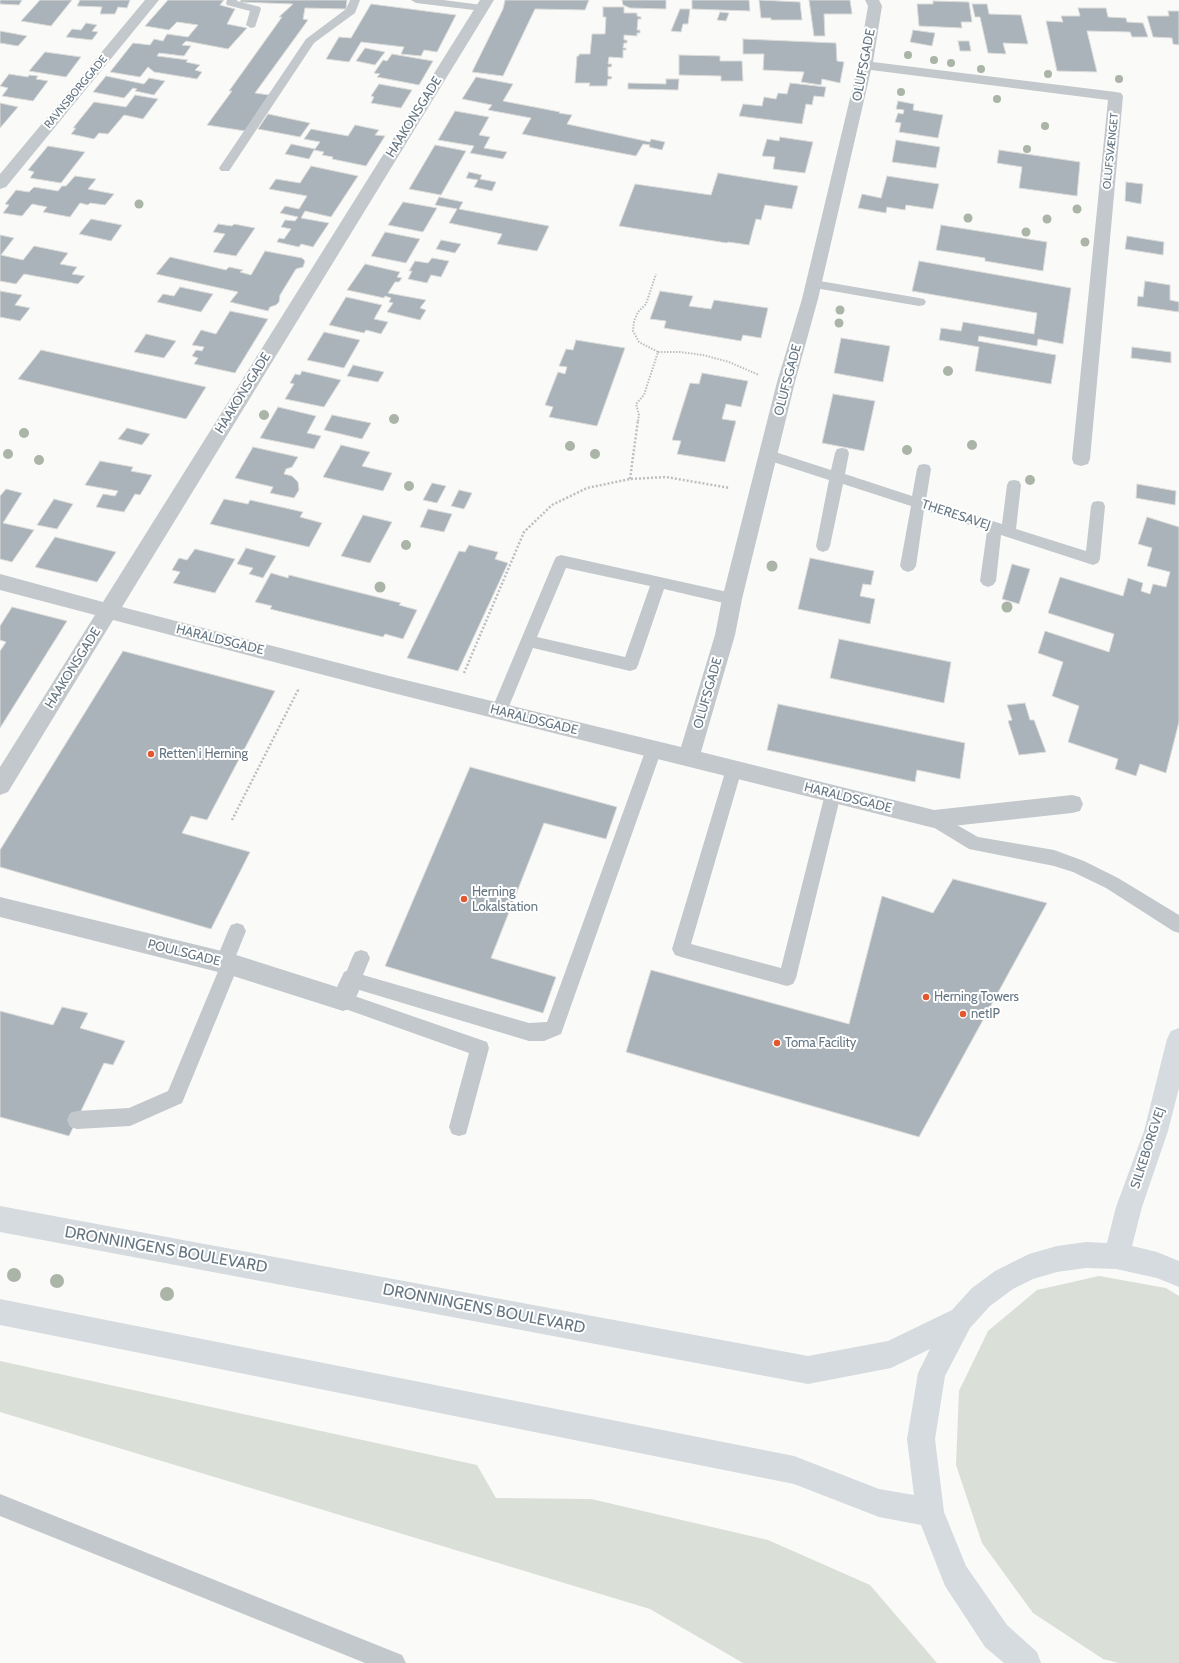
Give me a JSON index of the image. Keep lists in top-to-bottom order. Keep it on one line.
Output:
{"streets":{"main road":["SILKEBORGVEJ","DRONNINGENS BOULEVARD"],"street":["OLUFSGADE","RAVNSBORGGADE","HAAKONSGADE","OLUFSVÆNGET","HARALDSGADE","POULSGADE"],"lane":["THERESAVEJ"]},"crossings":[["OLUFSGADE","OLUFSVÆNGET"],["OLUFSGADE","THERESAVEJ"],["OLUFSGADE","HARALDSGADE"],["HAAKONSGADE","HARALDSGADE"]],"places":["Retten i Herning","Herning Lokalstation","Herning Towers","netIP","Toma Facility"]}
